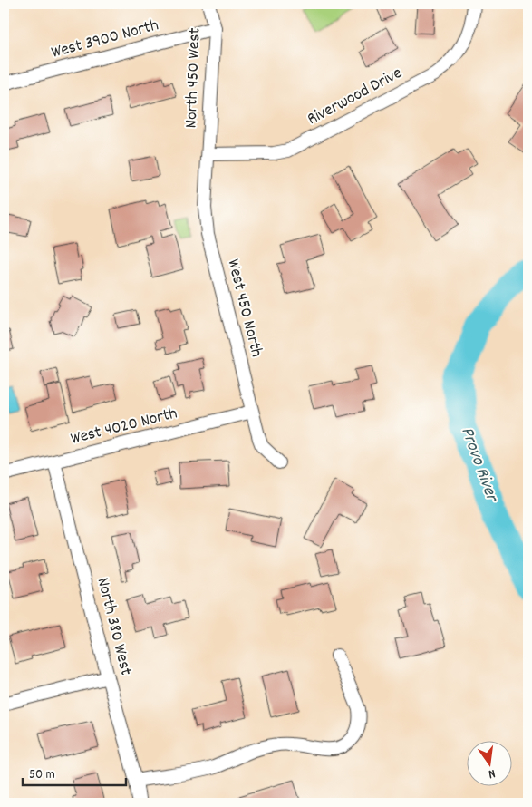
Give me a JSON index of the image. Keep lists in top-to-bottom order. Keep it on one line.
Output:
{"streets":{"street":["West 3900 North","North 450 West","Riverwood Drive","West 450 North","West 4020 North","North 380 West"]},"crossings":[["West 3900 North","North 450 West"],["North 450 West","Riverwood Drive"],["North 450 West","West 450 North"],["Riverwood Drive","West 450 North"],["West 450 North","West 4020 North"],["West 4020 North","North 380 West"]],"water":["Provo River"],"scale_bar":"50 m","north":"bottom"}
